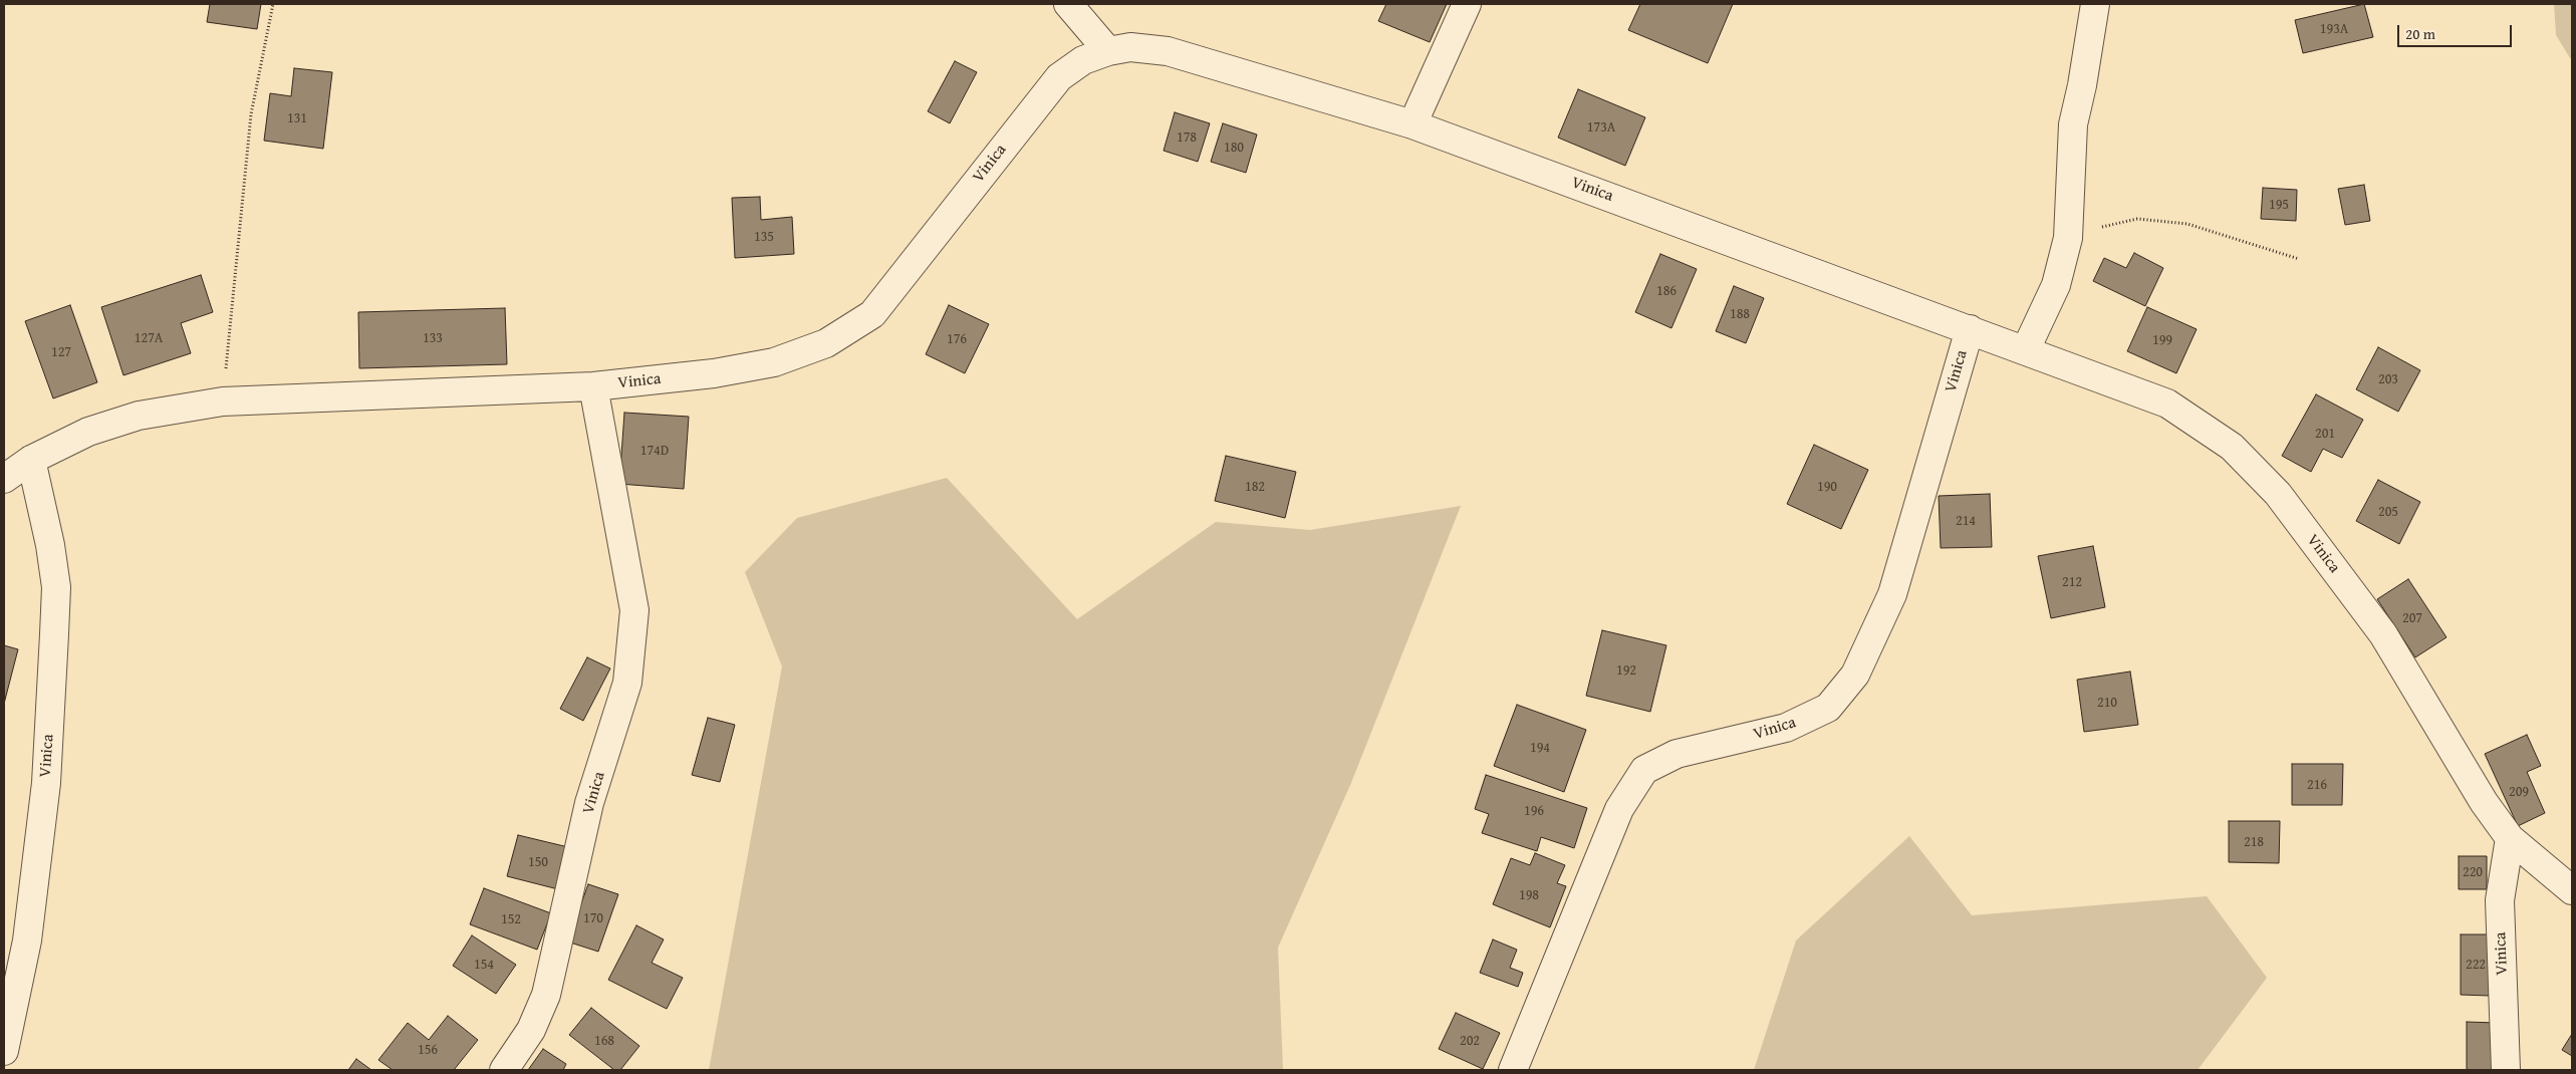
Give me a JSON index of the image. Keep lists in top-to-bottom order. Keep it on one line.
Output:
{"streets":{"street":["Vinica"]},"house_numbers":["193A","131","173A","178","180","195","135","186","188","127A","133","176","199","127","203","201","174D","182","190","205","214","212","207","192","210","194","216","209","196","218","150","220","198","170","152","154","222","168","202","156"],"scale_bar":"20 m"}
